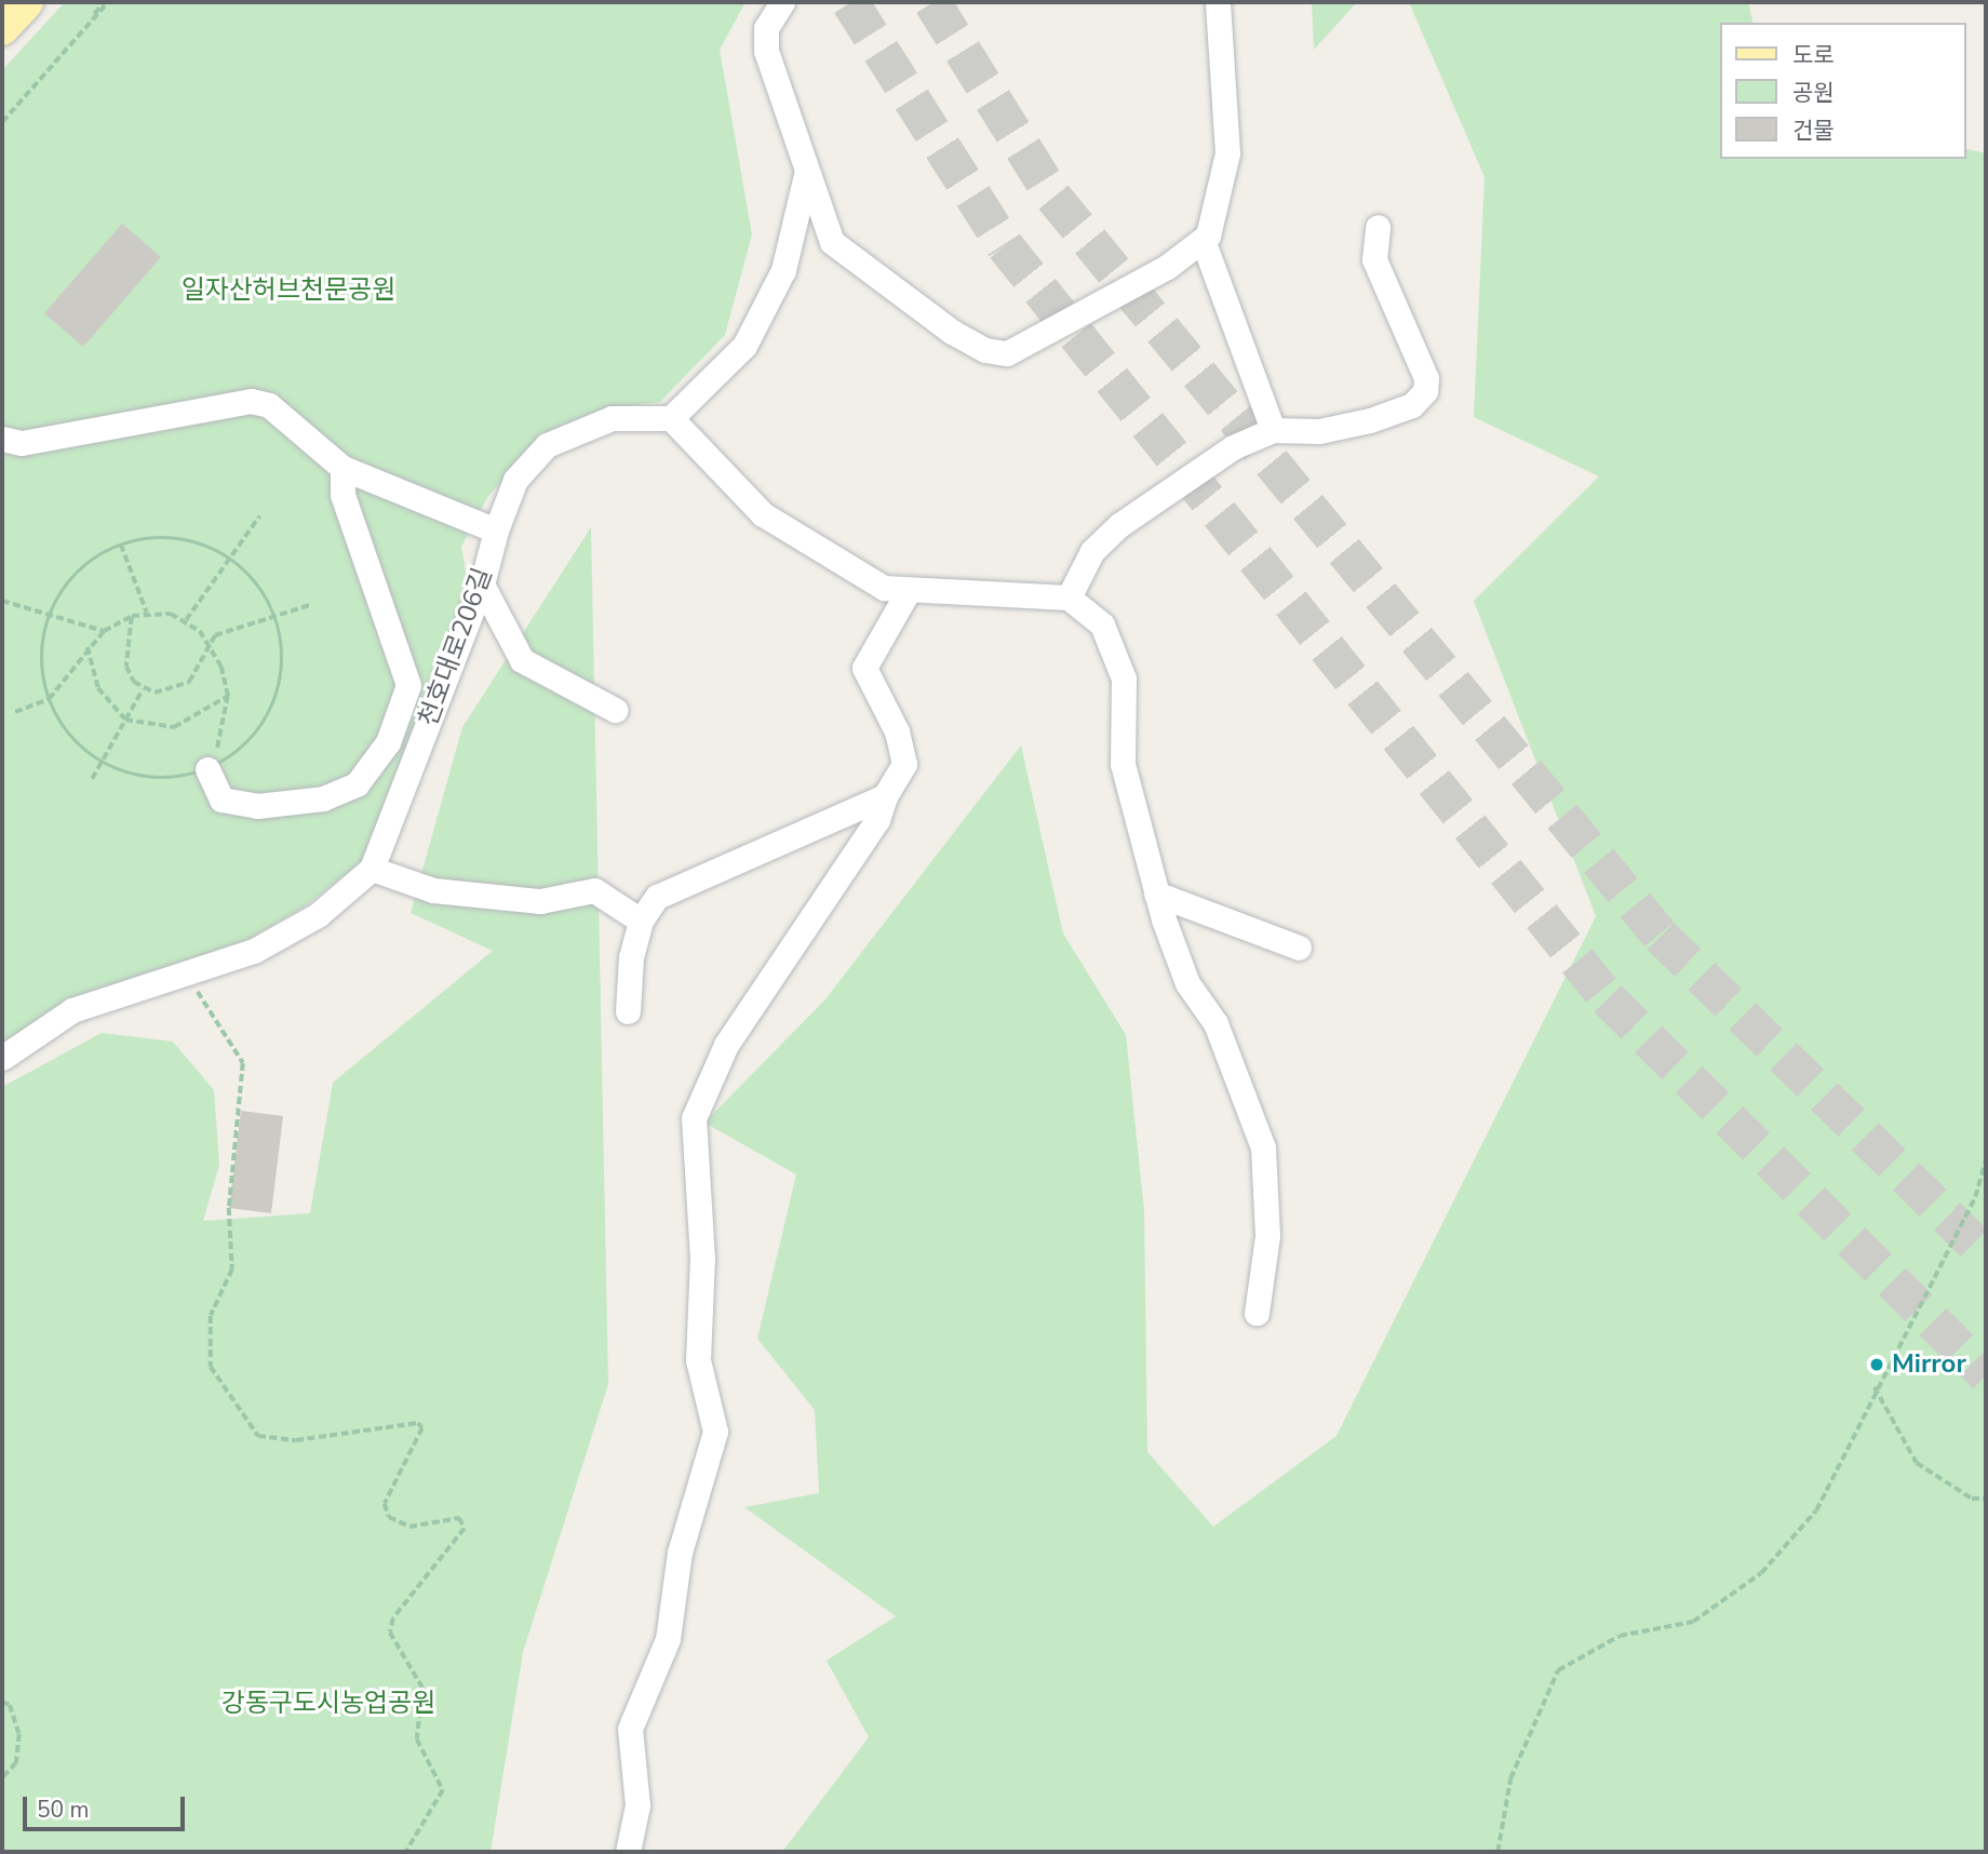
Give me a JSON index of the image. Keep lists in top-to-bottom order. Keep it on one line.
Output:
{"streets":{"street":["천호대로206길"]},"parks":["일자산허브천문공원","강동구도시농업공원"],"places":["Mirror"],"legend":["도로","공원","건물"],"scale_bar":"50 m"}
